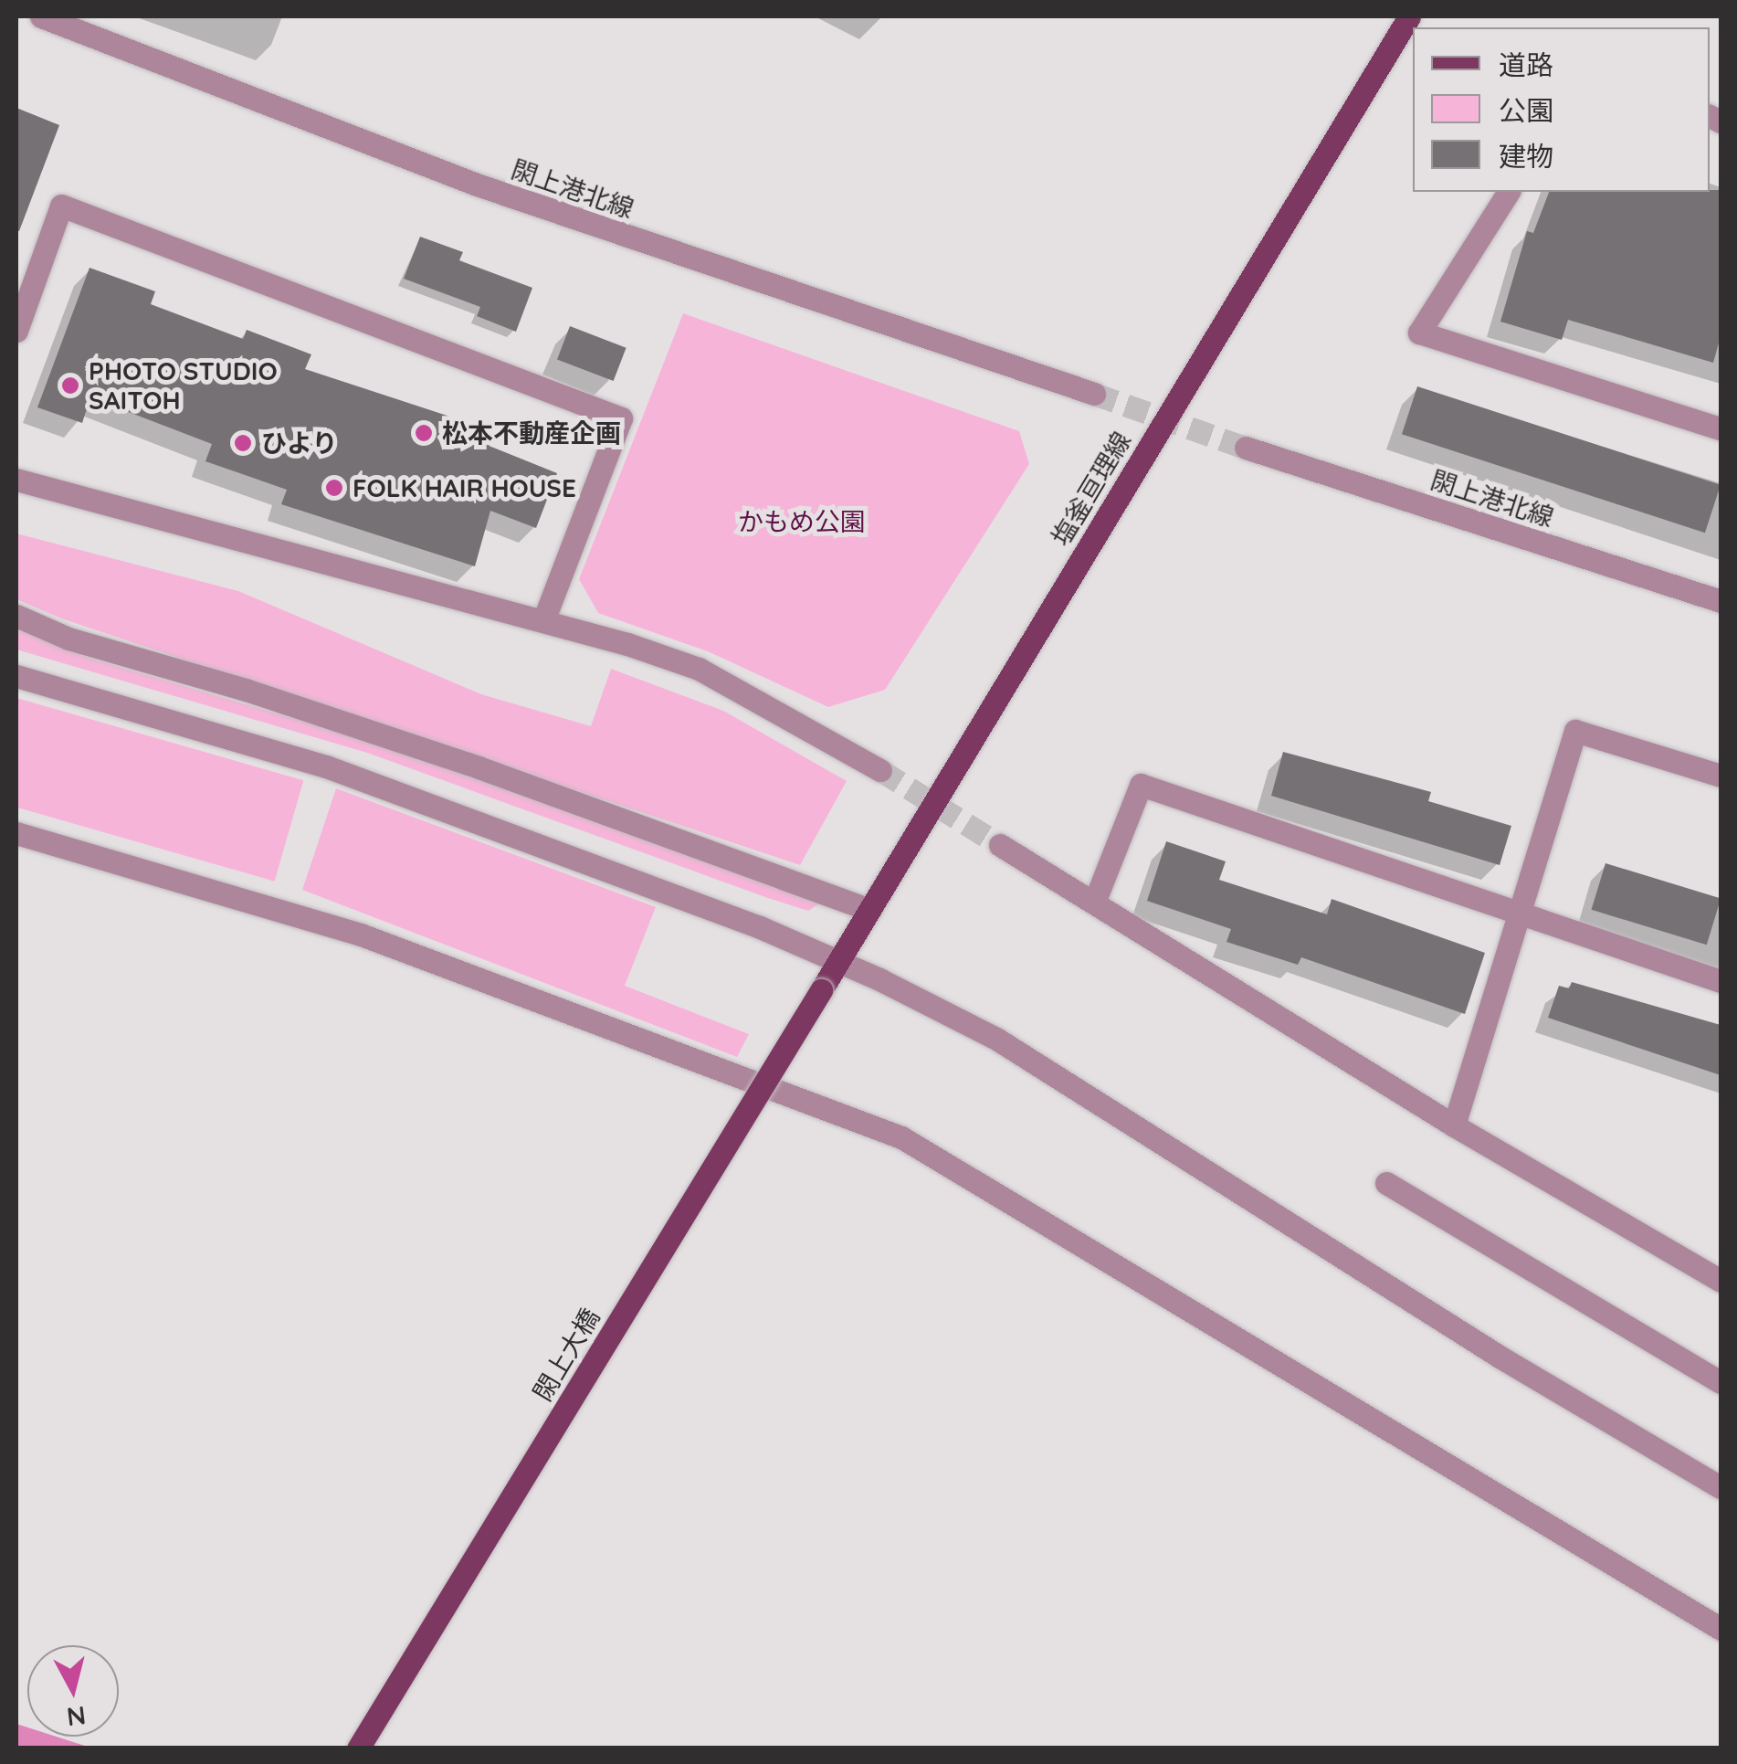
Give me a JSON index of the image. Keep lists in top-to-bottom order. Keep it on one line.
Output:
{"streets":{"main road":["塩釜亘理線","閖上大橋"],"street":["閖上港北線"]},"crossings":[["塩釜亘理線","閖上大橋"]],"parks":["かもめ公園"],"places":["PHOTO STUDIO SAITOH","松本不動産企画","ひより","FOLK HAIR HOUSE"],"legend":["道路","公園","建物"],"north":"bottom"}
